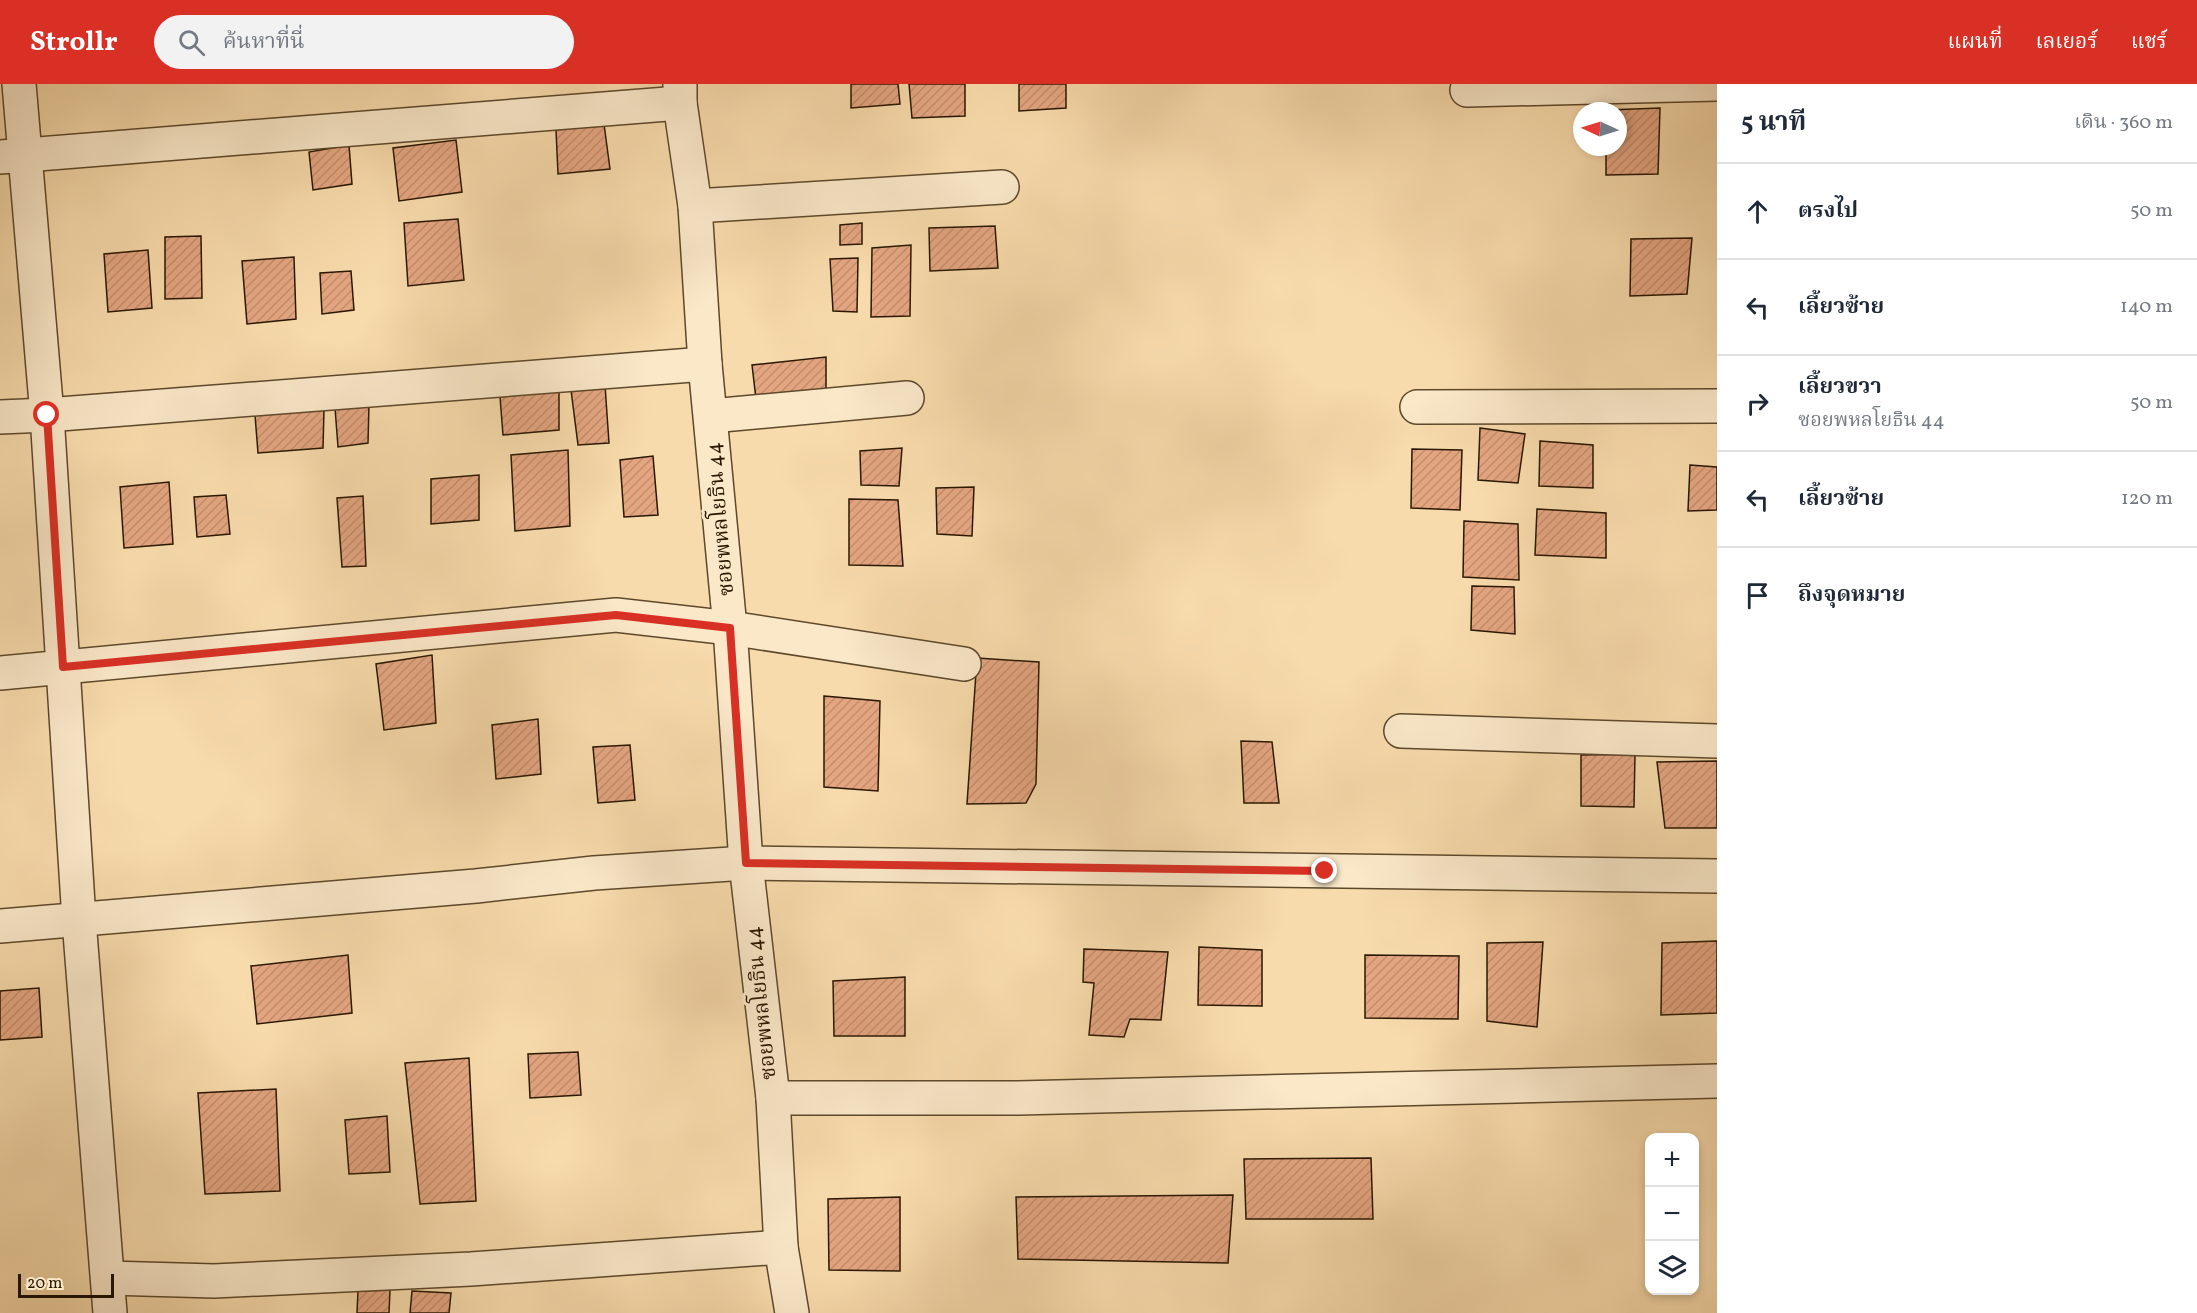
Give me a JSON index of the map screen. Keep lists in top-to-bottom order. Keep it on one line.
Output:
{"streets":{"street":["ซอยพหลโยธิน 44"]},"scale_bar":"20 m","north":"left","page":{"header":"Strollr","search":"ค้นหาที่นี่","nav":["แผนที่","เลเยอร์","แชร์"],"heading":["5 นาที","เดิน · 360 m"],"list":[["ตรงไป","50 m"],["เลี้ยวซ้าย","140 m"],["เลี้ยวขวา","ซอยพหลโยธิน 44","50 m"],["เลี้ยวซ้าย","120 m"],"ถึงจุดหมาย"],"map_buttons":["+","−"],"scale":"20 m"}}
